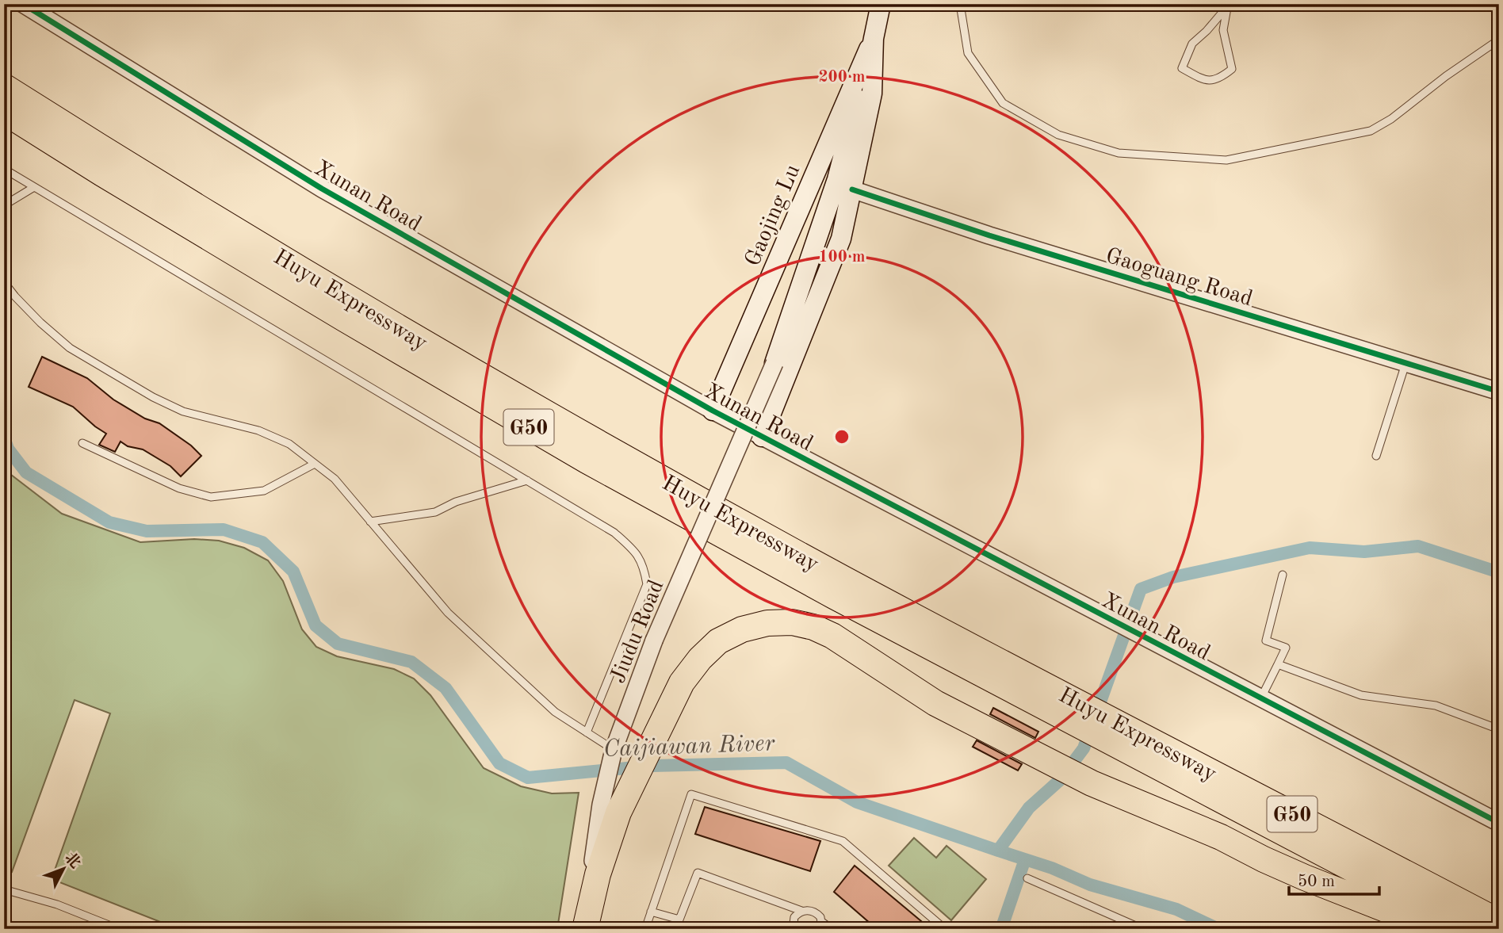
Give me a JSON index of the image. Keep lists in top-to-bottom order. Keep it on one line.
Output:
{"streets":{"highway":["Huyu Expressway","G50"],"main road":["Gaojing Lu"],"street":["Xunan Road","Gaoguang Road","Jiudu Road"]},"crossings":[["Xunan Road","Gaojing Lu"],["Gaojing Lu","Jiudu Road"]],"water":["Caijiawan River"],"scale_bar":"50 m","north":"top right","rings":["200 m","100 m"]}
